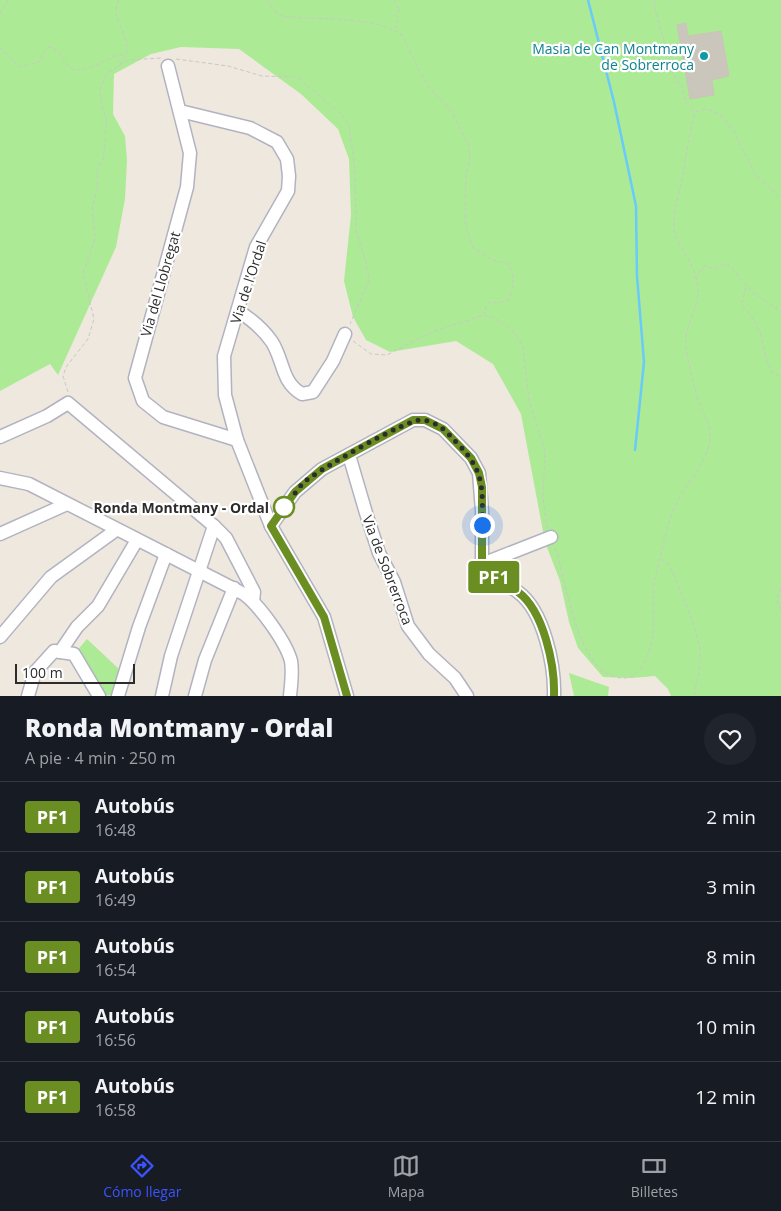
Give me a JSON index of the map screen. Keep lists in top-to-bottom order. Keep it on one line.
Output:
{"streets":{"street":["Via de l'Ordal","Via del Llobregat","Via de Sobrerroca"]},"crossings":[["Via de l'Ordal","Via del Llobregat"]],"places":["Masia de Can Montmany de Sobrerroca","Ronda Montmany - Ordal"],"lines":["bus line PF1"],"scale_bar":"100 m","page":{"on_map":"PF1","scale":"100 m","heading":["Ronda Montmany - Ordal","A pie · 4 min · 250 m"],"list":[{"mark":"PF1","name":"Autobús","note":"16:48","value":"2 min"},{"mark":"PF1","name":"Autobús","note":"16:49","value":"3 min"},{"mark":"PF1","name":"Autobús","note":"16:54","value":"8 min"},{"mark":"PF1","name":"Autobús","note":"16:56","value":"10 min"},{"mark":"PF1","name":"Autobús","note":"16:58","value":"12 min"}],"tabs":["Cómo llegar","Mapa","Billetes"]}}
